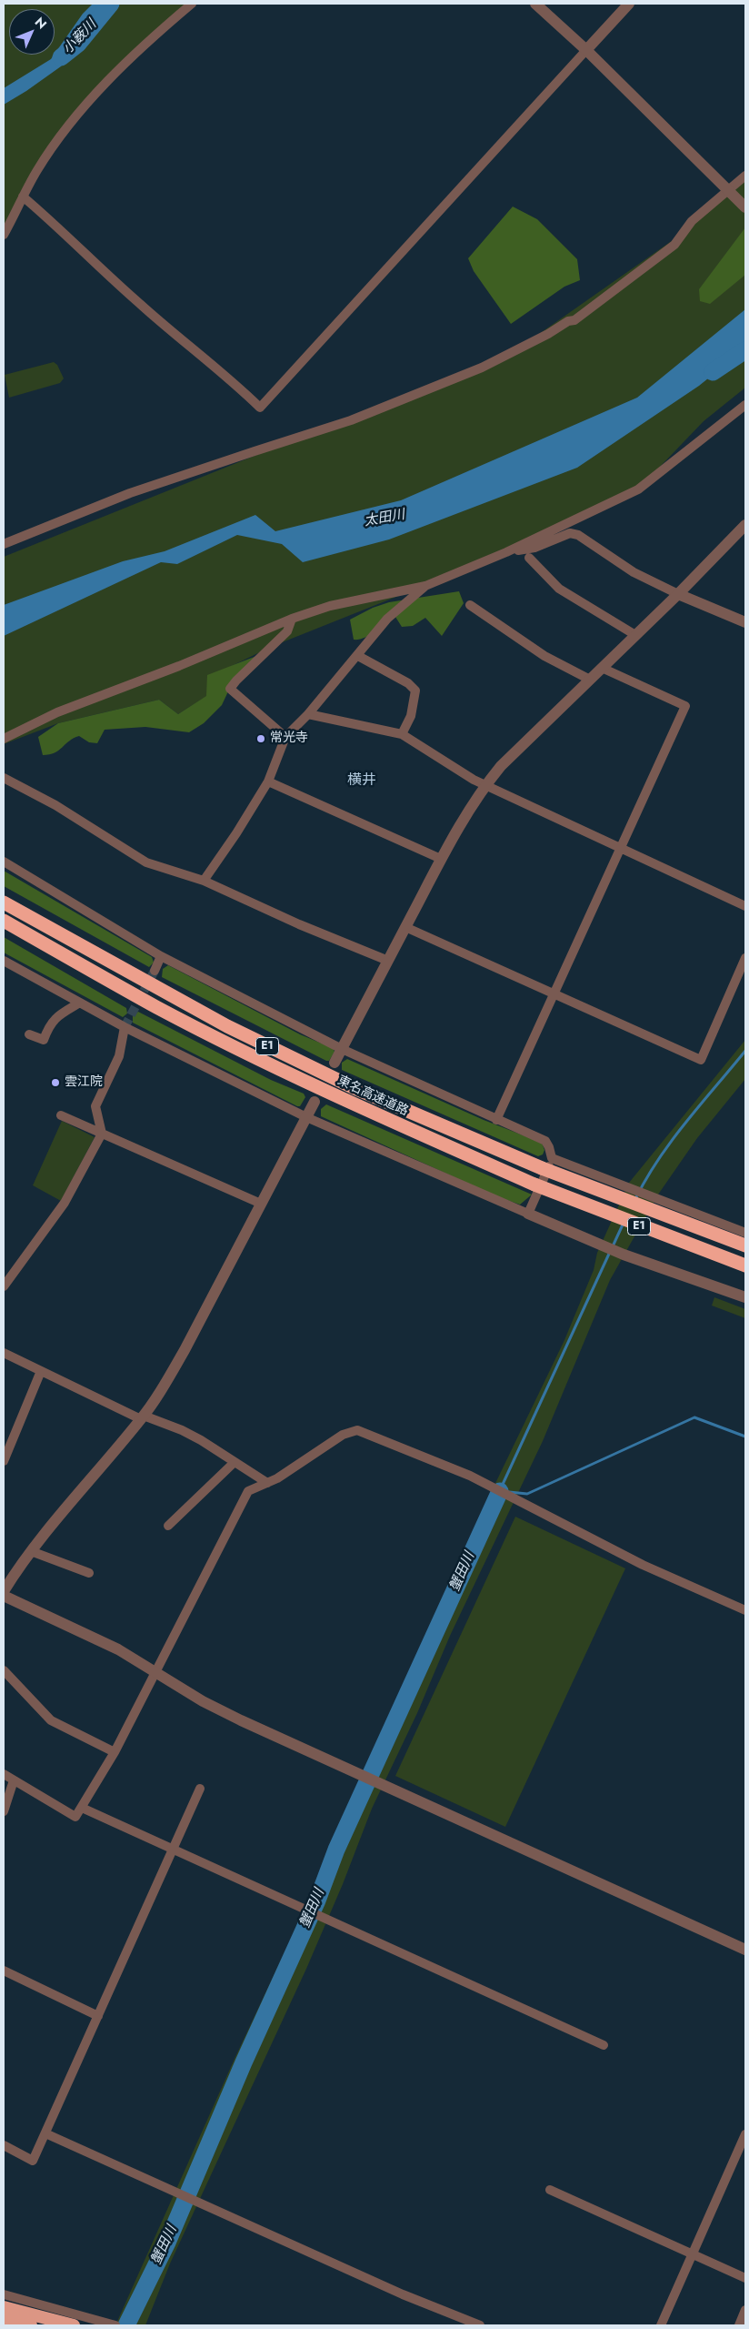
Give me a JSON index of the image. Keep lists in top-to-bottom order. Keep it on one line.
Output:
{"streets":{"highway":["E1","東名高速道路"]},"districts":["横井"],"water":["小薮川","太田川","蟹田川"],"places":["常光寺","雲江院"],"north":"top right"}
